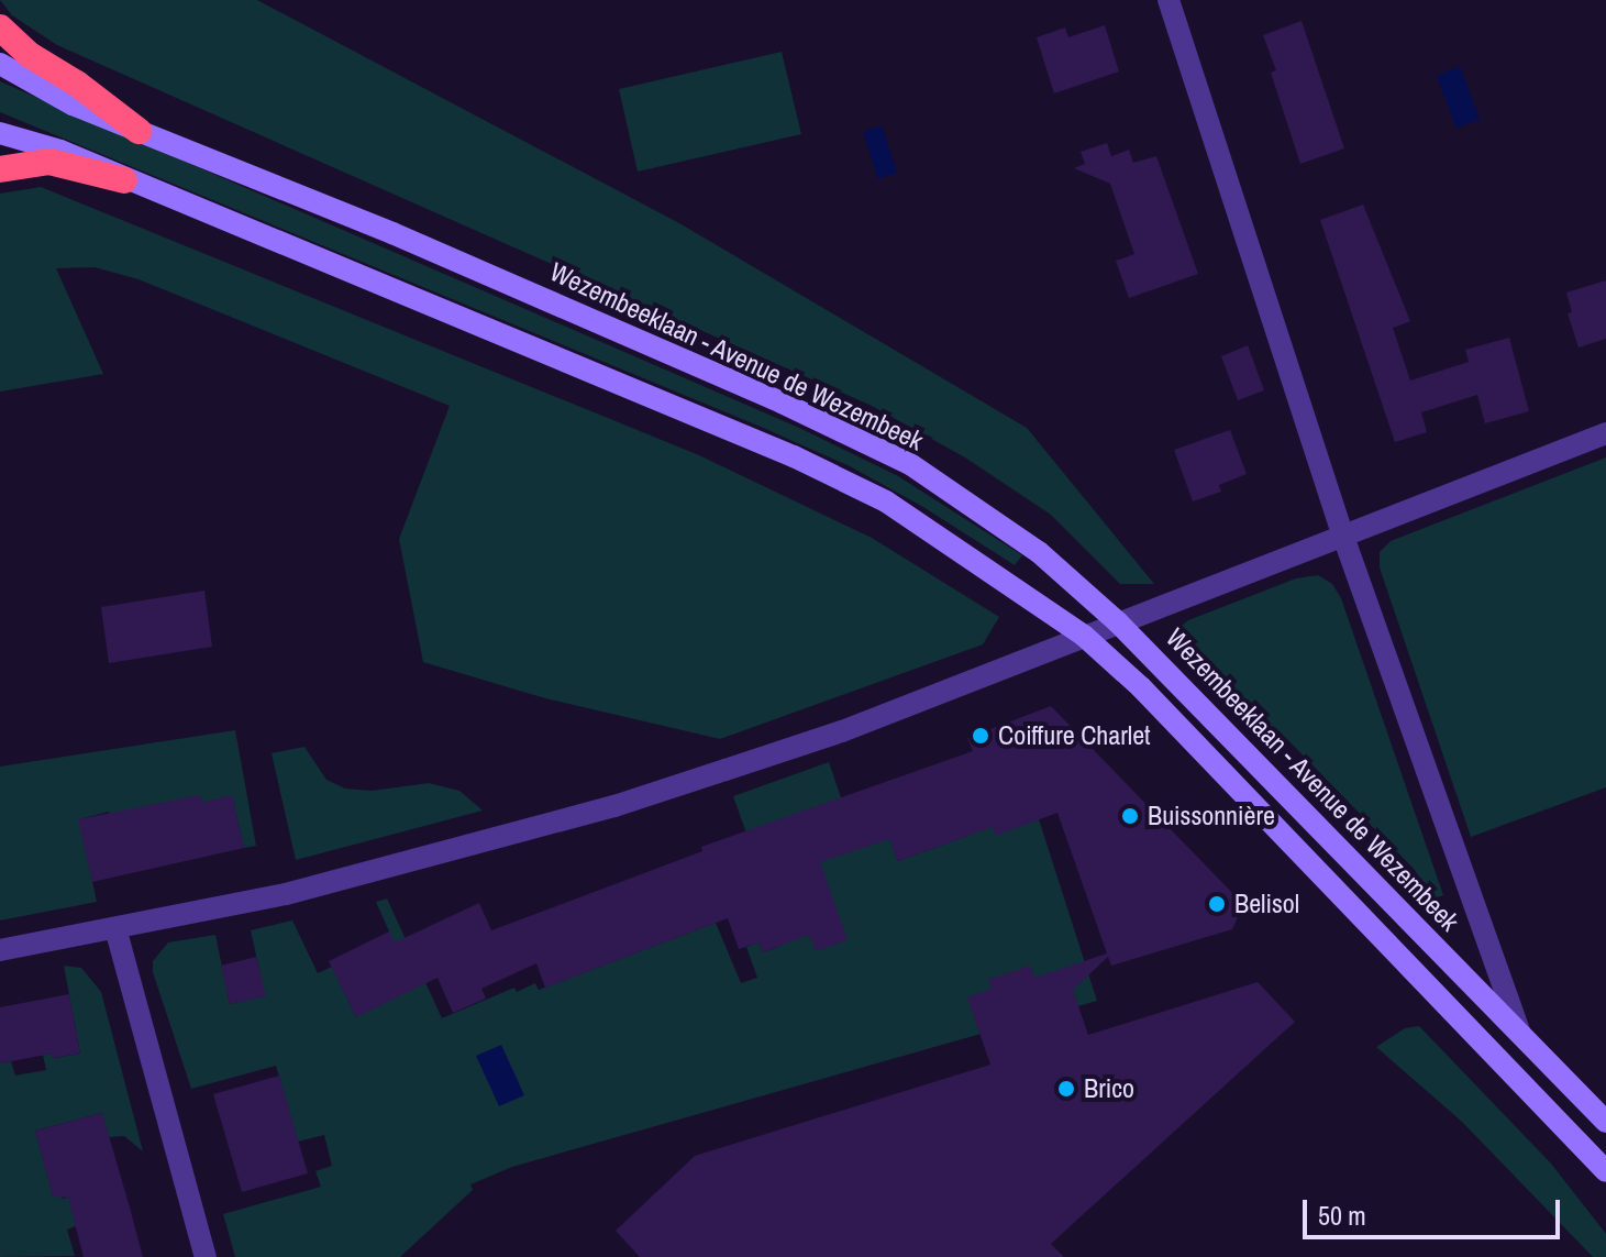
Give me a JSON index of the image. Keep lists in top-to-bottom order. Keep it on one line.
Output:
{"streets":{"main road":["Wezembeeklaan - Avenue de Wezembeek"]},"places":["Coiffure Charlet","Buissonnière","Belisol","Brico"],"scale_bar":"50 m"}
